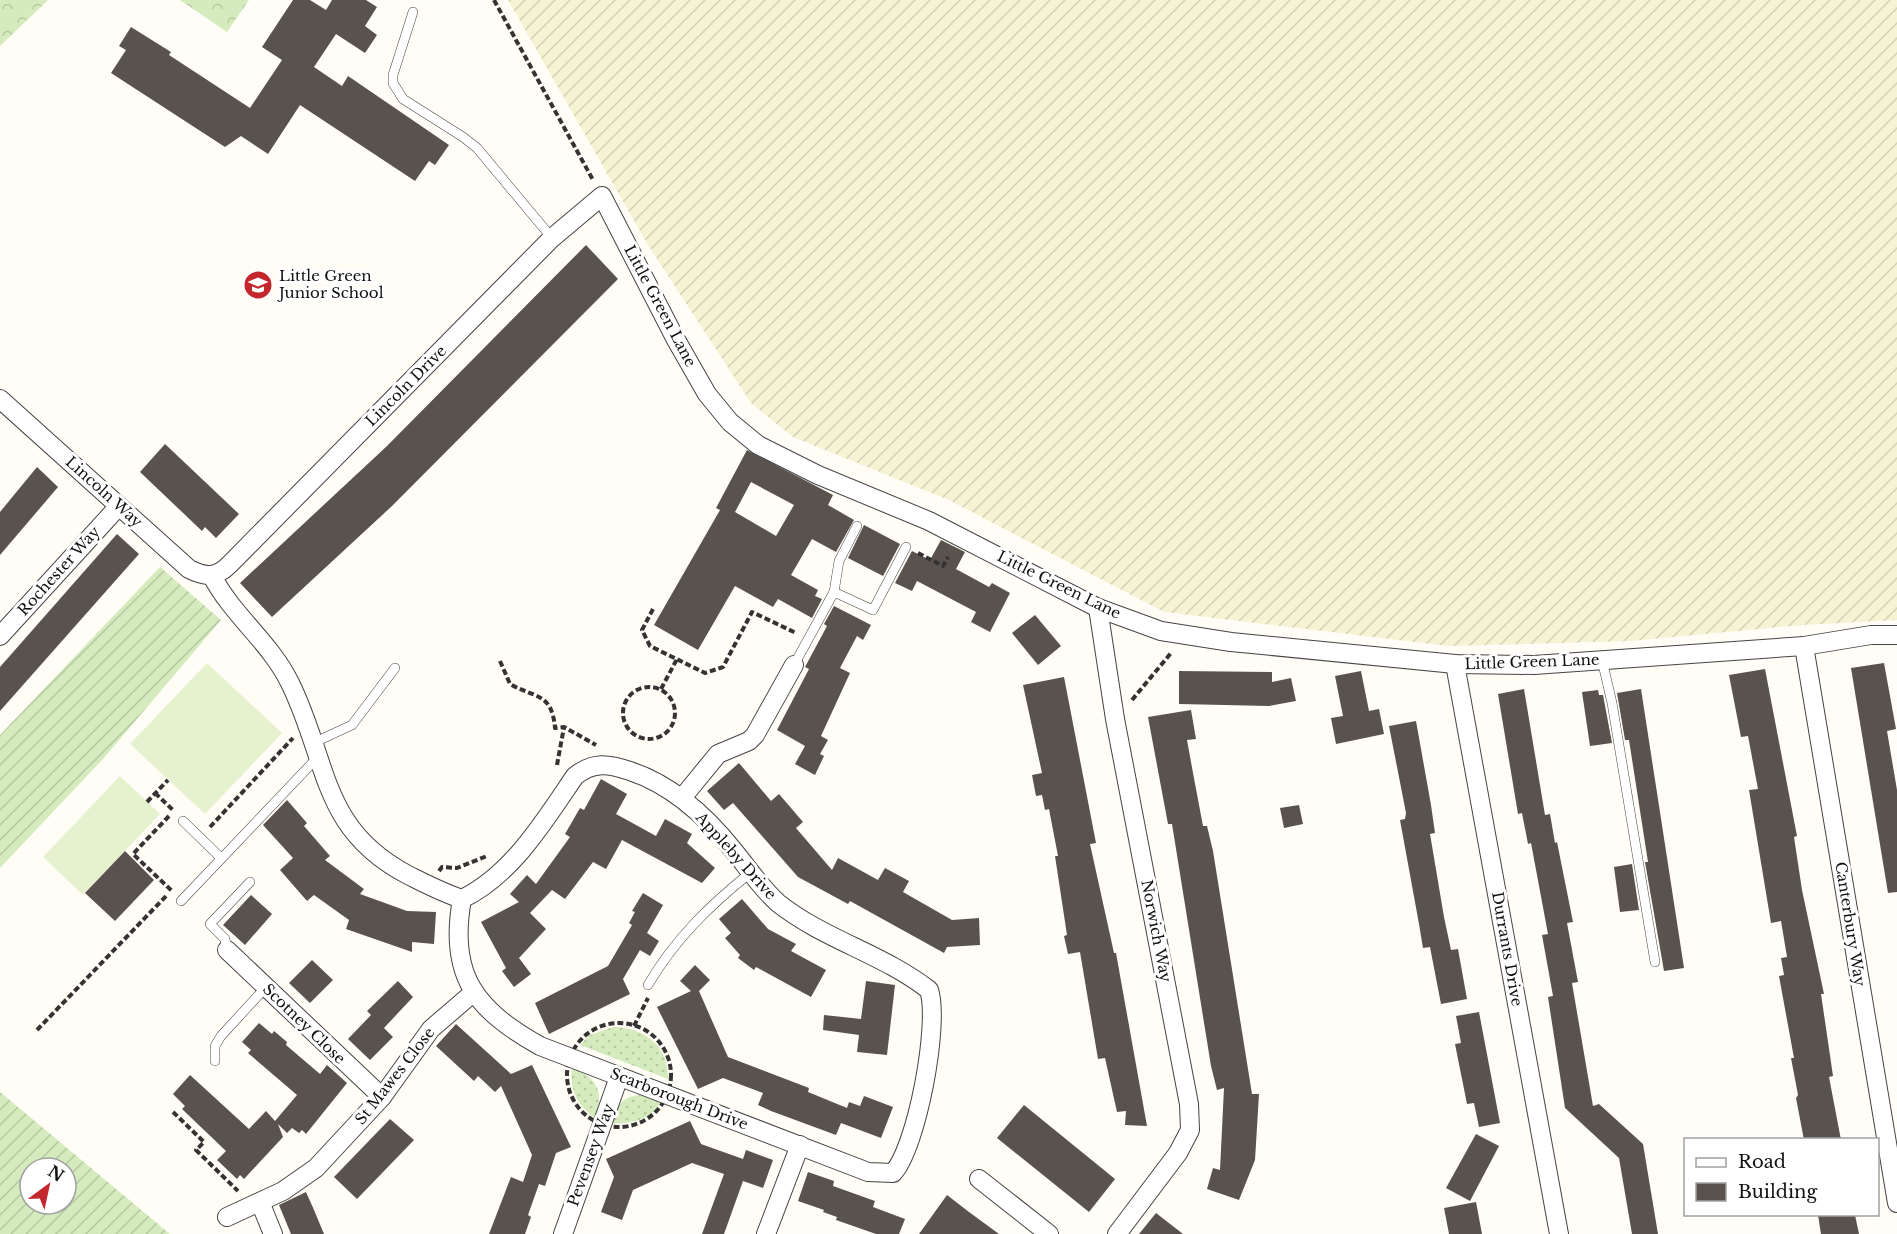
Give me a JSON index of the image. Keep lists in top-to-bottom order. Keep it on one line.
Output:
{"streets":{"street":["Little Green Lane","Lincoln Drive","Lincoln Way","Rochester Way","Appleby Drive","Canterbury Way","Norwich Way","Durrants Drive","Scotney Close","St Mawes Close","Scarborough Drive","Pevensey Way"]},"crossings":[["Little Green Lane","Lincoln Drive"],["Little Green Lane","Canterbury Way"],["Little Green Lane","Norwich Way"],["Little Green Lane","Durrants Drive"],["Lincoln Drive","Lincoln Way"],["Lincoln Way","Rochester Way"],["Appleby Drive","Scarborough Drive"],["Scotney Close","St Mawes Close"],["St Mawes Close","Scarborough Drive"],["Scarborough Drive","Pevensey Way"]],"places":{"school or university":["Little Green Junior School"]},"legend":["Road","Building"],"north":"top right"}
